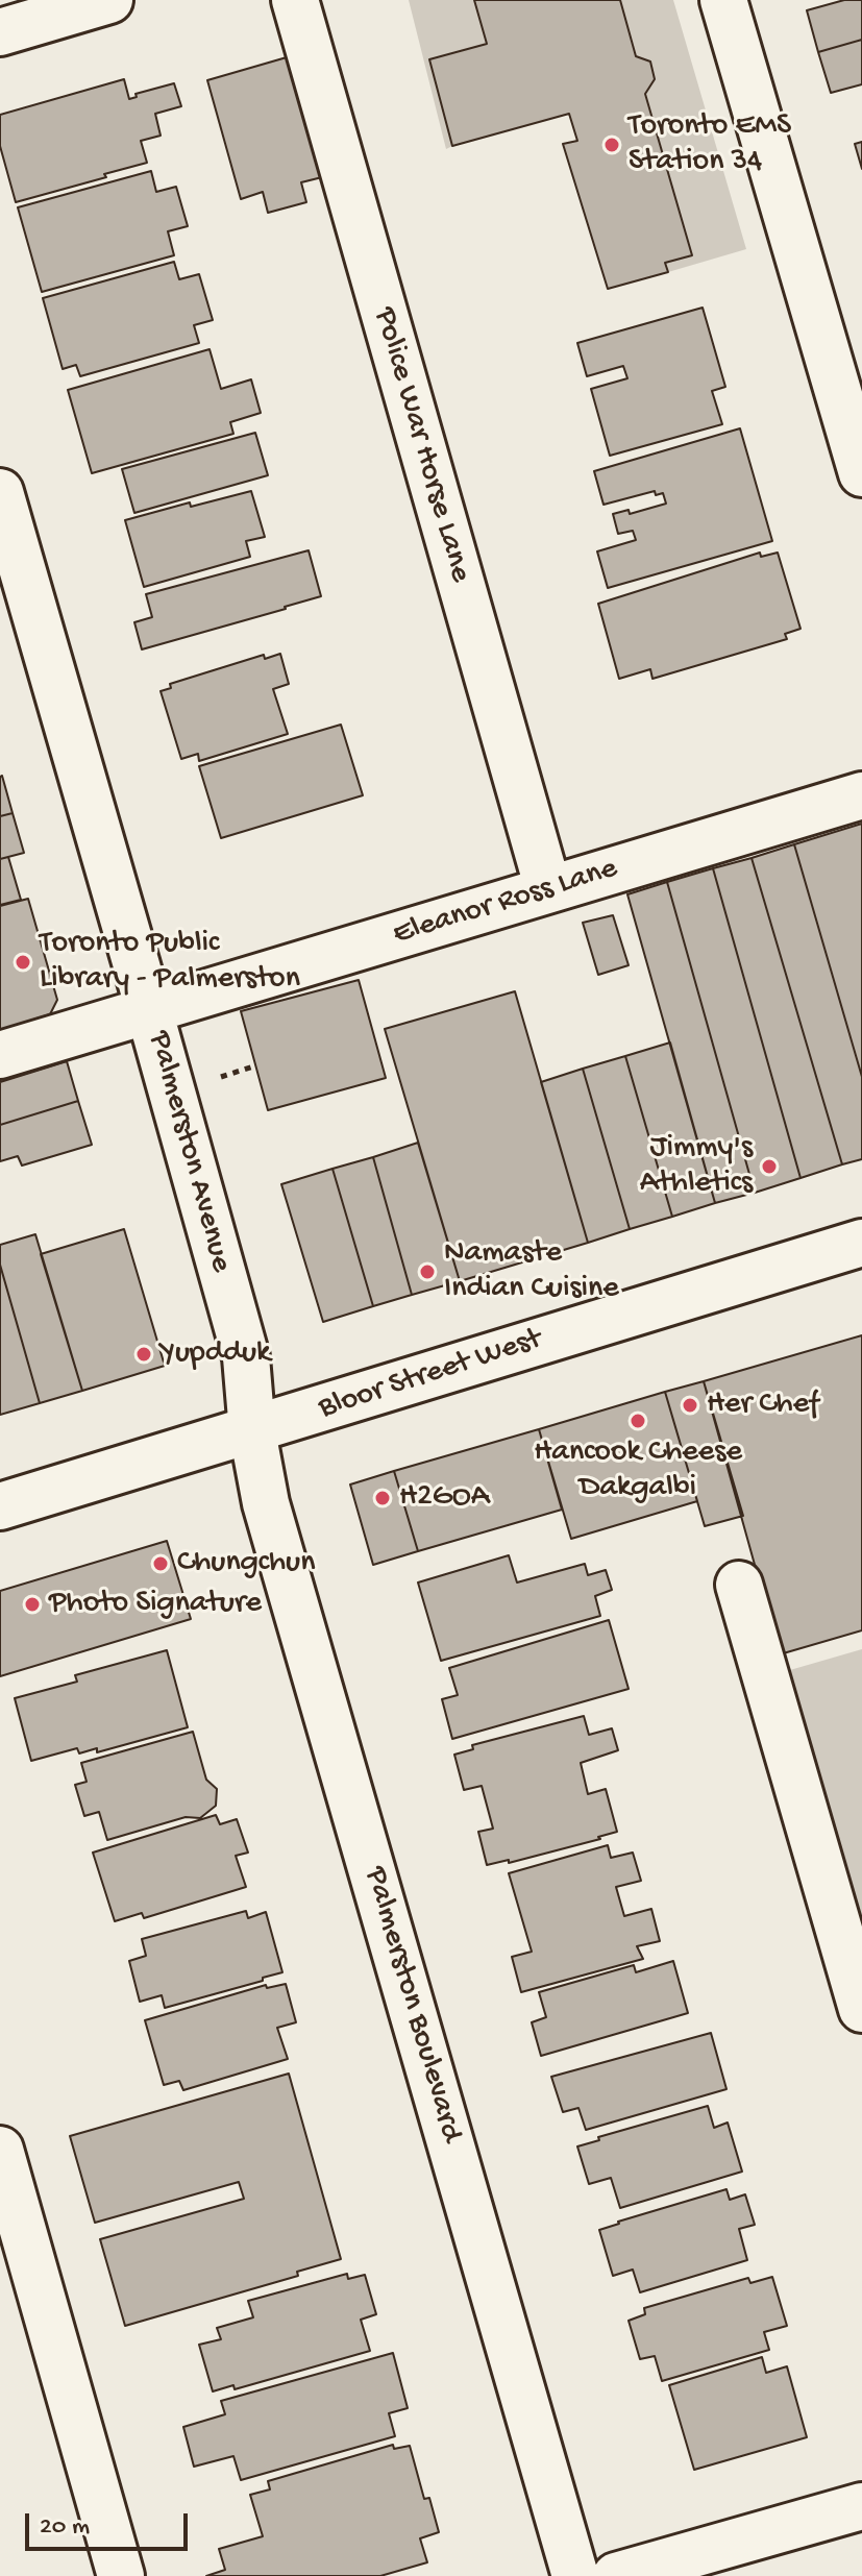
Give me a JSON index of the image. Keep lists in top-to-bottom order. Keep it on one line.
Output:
{"streets":{"street":["Police War Horse Lane","Eleanor Ross Lane","Palmerston Avenue","Bloor Street West","Palmerston Boulevard"]},"crossings":[["Police War Horse Lane","Eleanor Ross Lane"],["Eleanor Ross Lane","Palmerston Avenue"],["Palmerston Avenue","Bloor Street West"],["Palmerston Avenue","Palmerston Boulevard"],["Bloor Street West","Palmerston Boulevard"]],"places":["Toronto EMS Station 34","Toronto Public Library - Palmerston","Jimmy's Athletics","Namaste Indian Cuisine","Yupdduk","Her Chef","Hancook Cheese Dakgalbi","H2GOA","Chungchun","Photo Signature"],"scale_bar":"20 m"}
